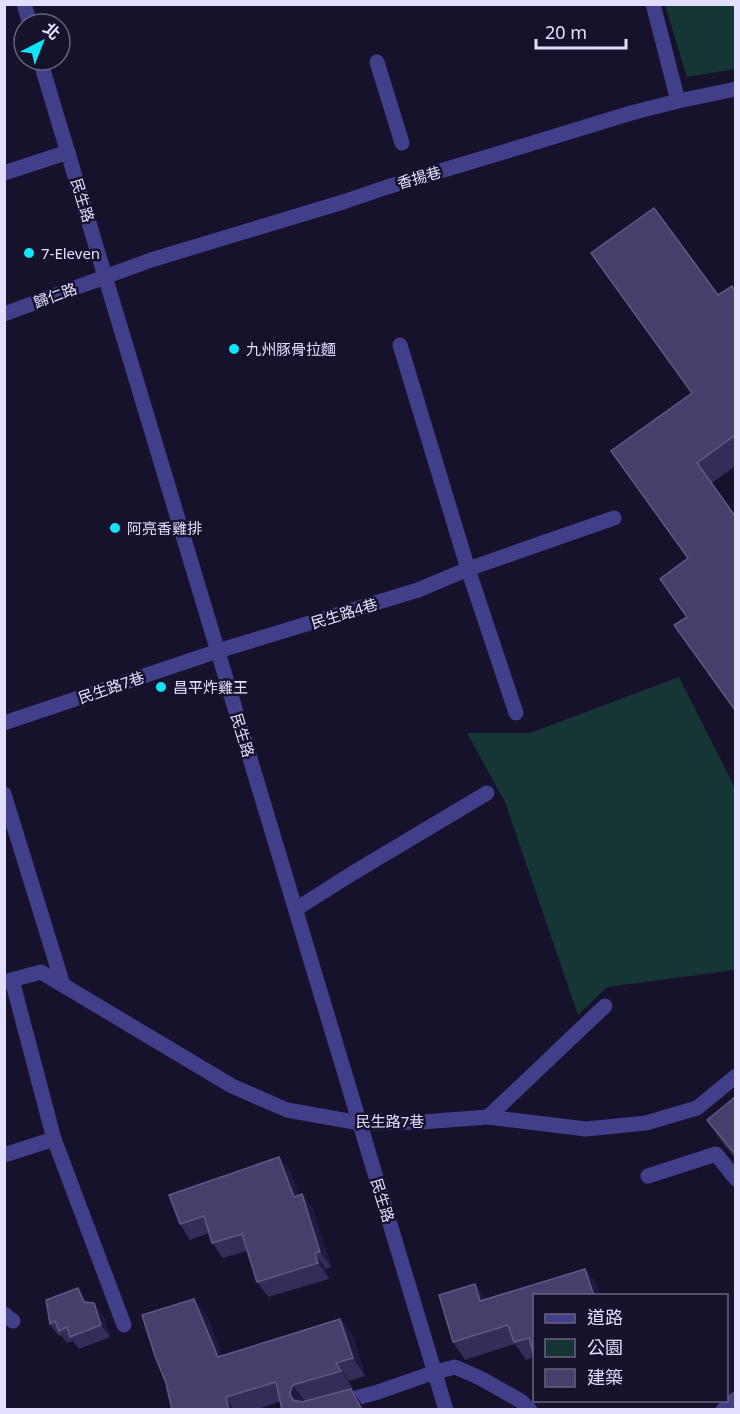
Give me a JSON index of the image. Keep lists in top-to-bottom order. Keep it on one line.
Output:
{"streets":{"street":["香揚巷","民生路","歸仁路","民生路4巷","民生路7巷"]},"crossings":[["香揚巷","民生路"],["香揚巷","歸仁路"],["民生路","歸仁路"],["民生路","民生路4巷"],["民生路","民生路7巷"],["民生路4巷","民生路7巷"]],"places":["7-Eleven","九州豚骨拉麵","阿亮香雞排","昌平炸雞王"],"legend":["道路","公園","建築"],"scale_bar":"20 m","north":"top right"}
